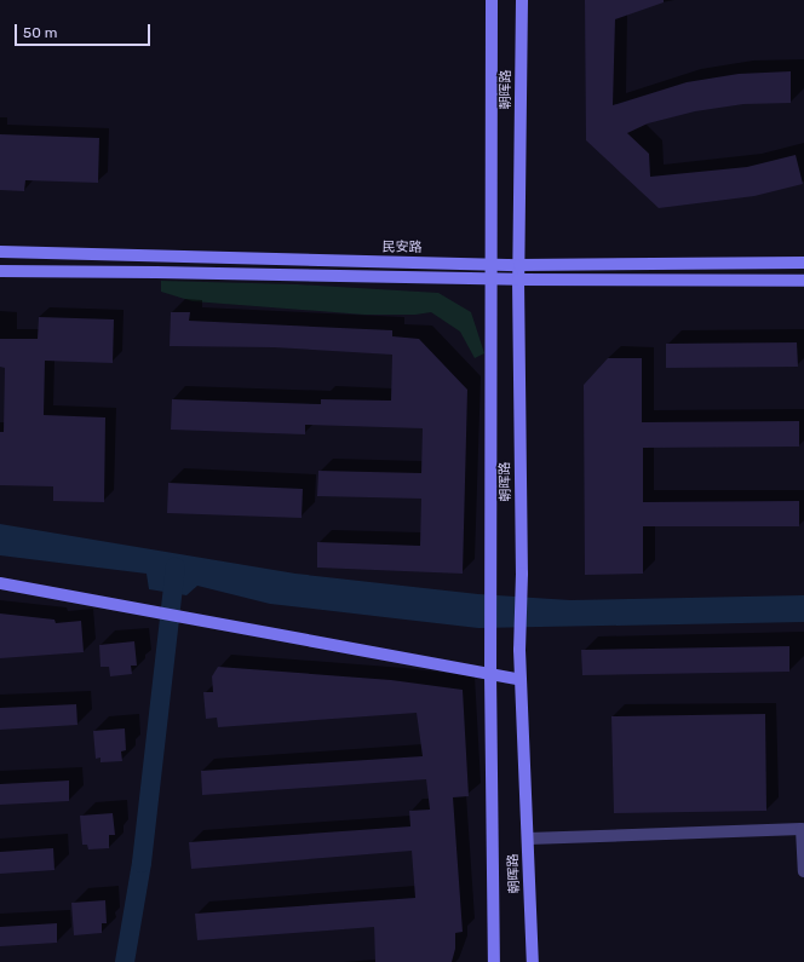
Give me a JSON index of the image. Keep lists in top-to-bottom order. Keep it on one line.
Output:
{"streets":{"main road":["朝晖路","民安路"]},"crossings":[["朝晖路","民安路"]],"scale_bar":"50 m"}
